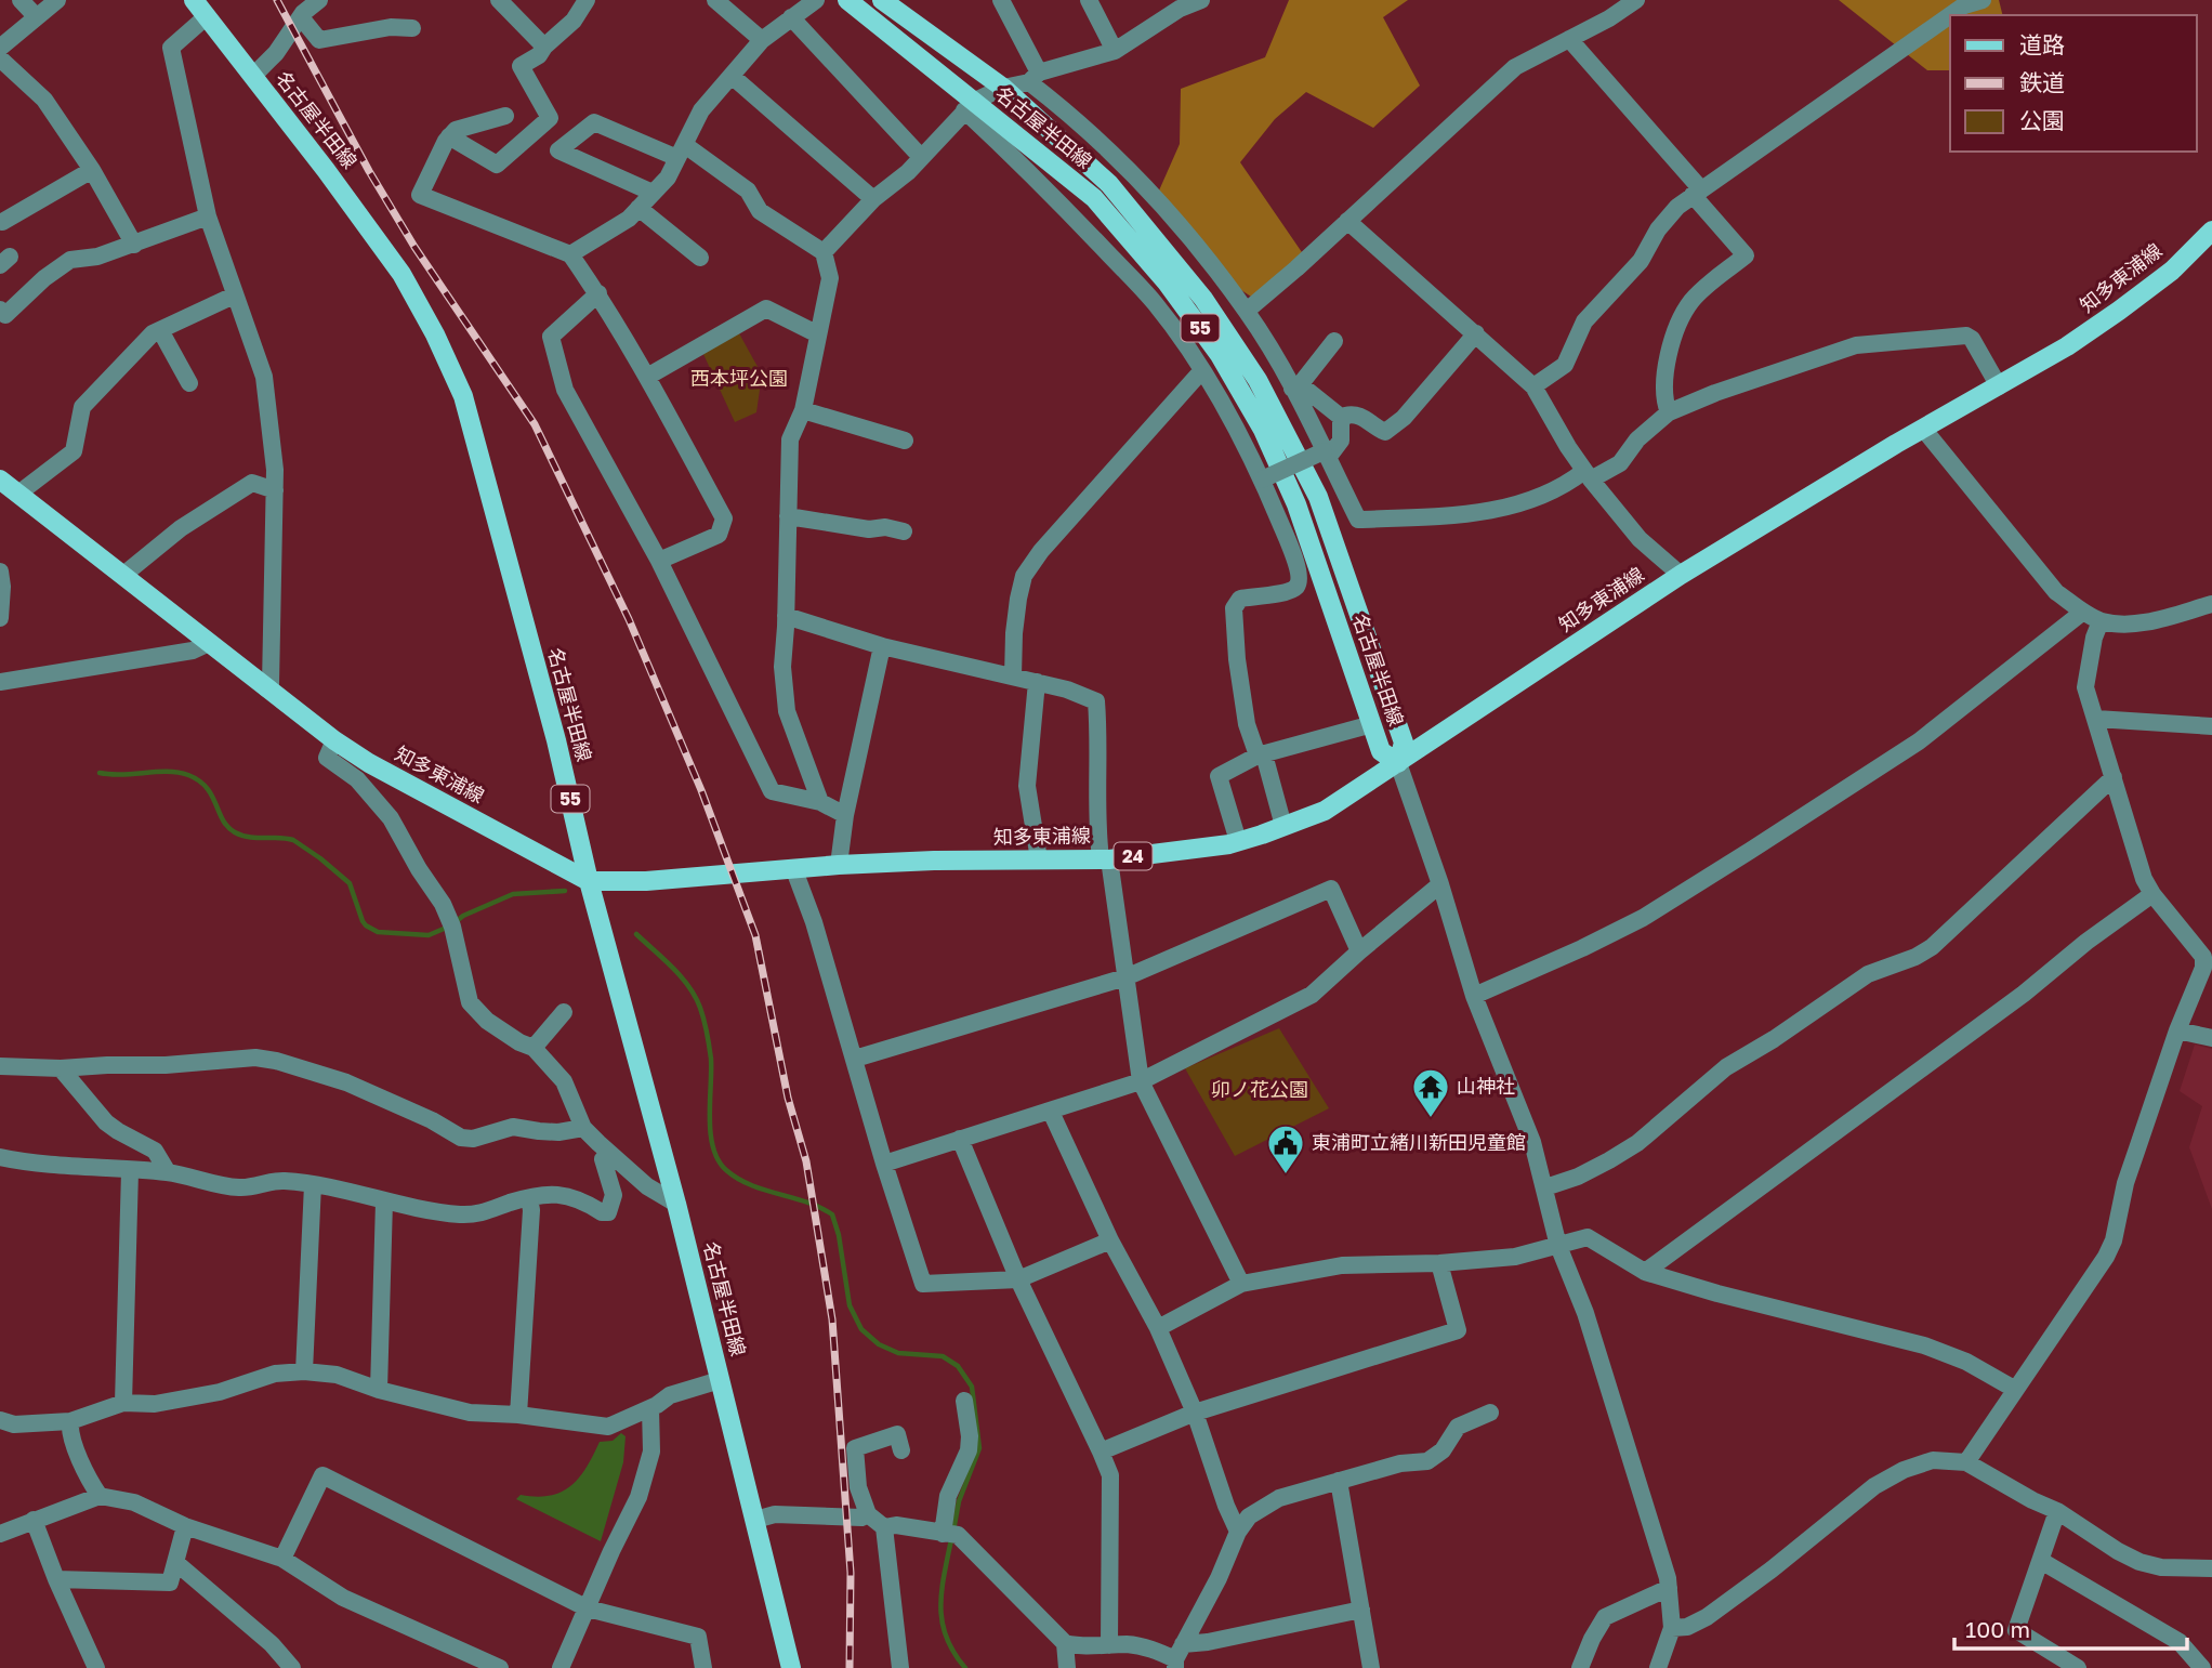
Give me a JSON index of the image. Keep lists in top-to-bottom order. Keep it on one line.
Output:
{"streets":{"main road":["名古屋半田線","知多東浦線","55","24"]},"crossings":[["名古屋半田線","知多東浦線"]],"parks":["西本坪公園","卯ノ花公園"],"places":{"temple":["山神社"],"public building":["東浦町立緒川新田児童館"]},"legend":["道路","鉄道","公園"],"scale_bar":"100 m"}
